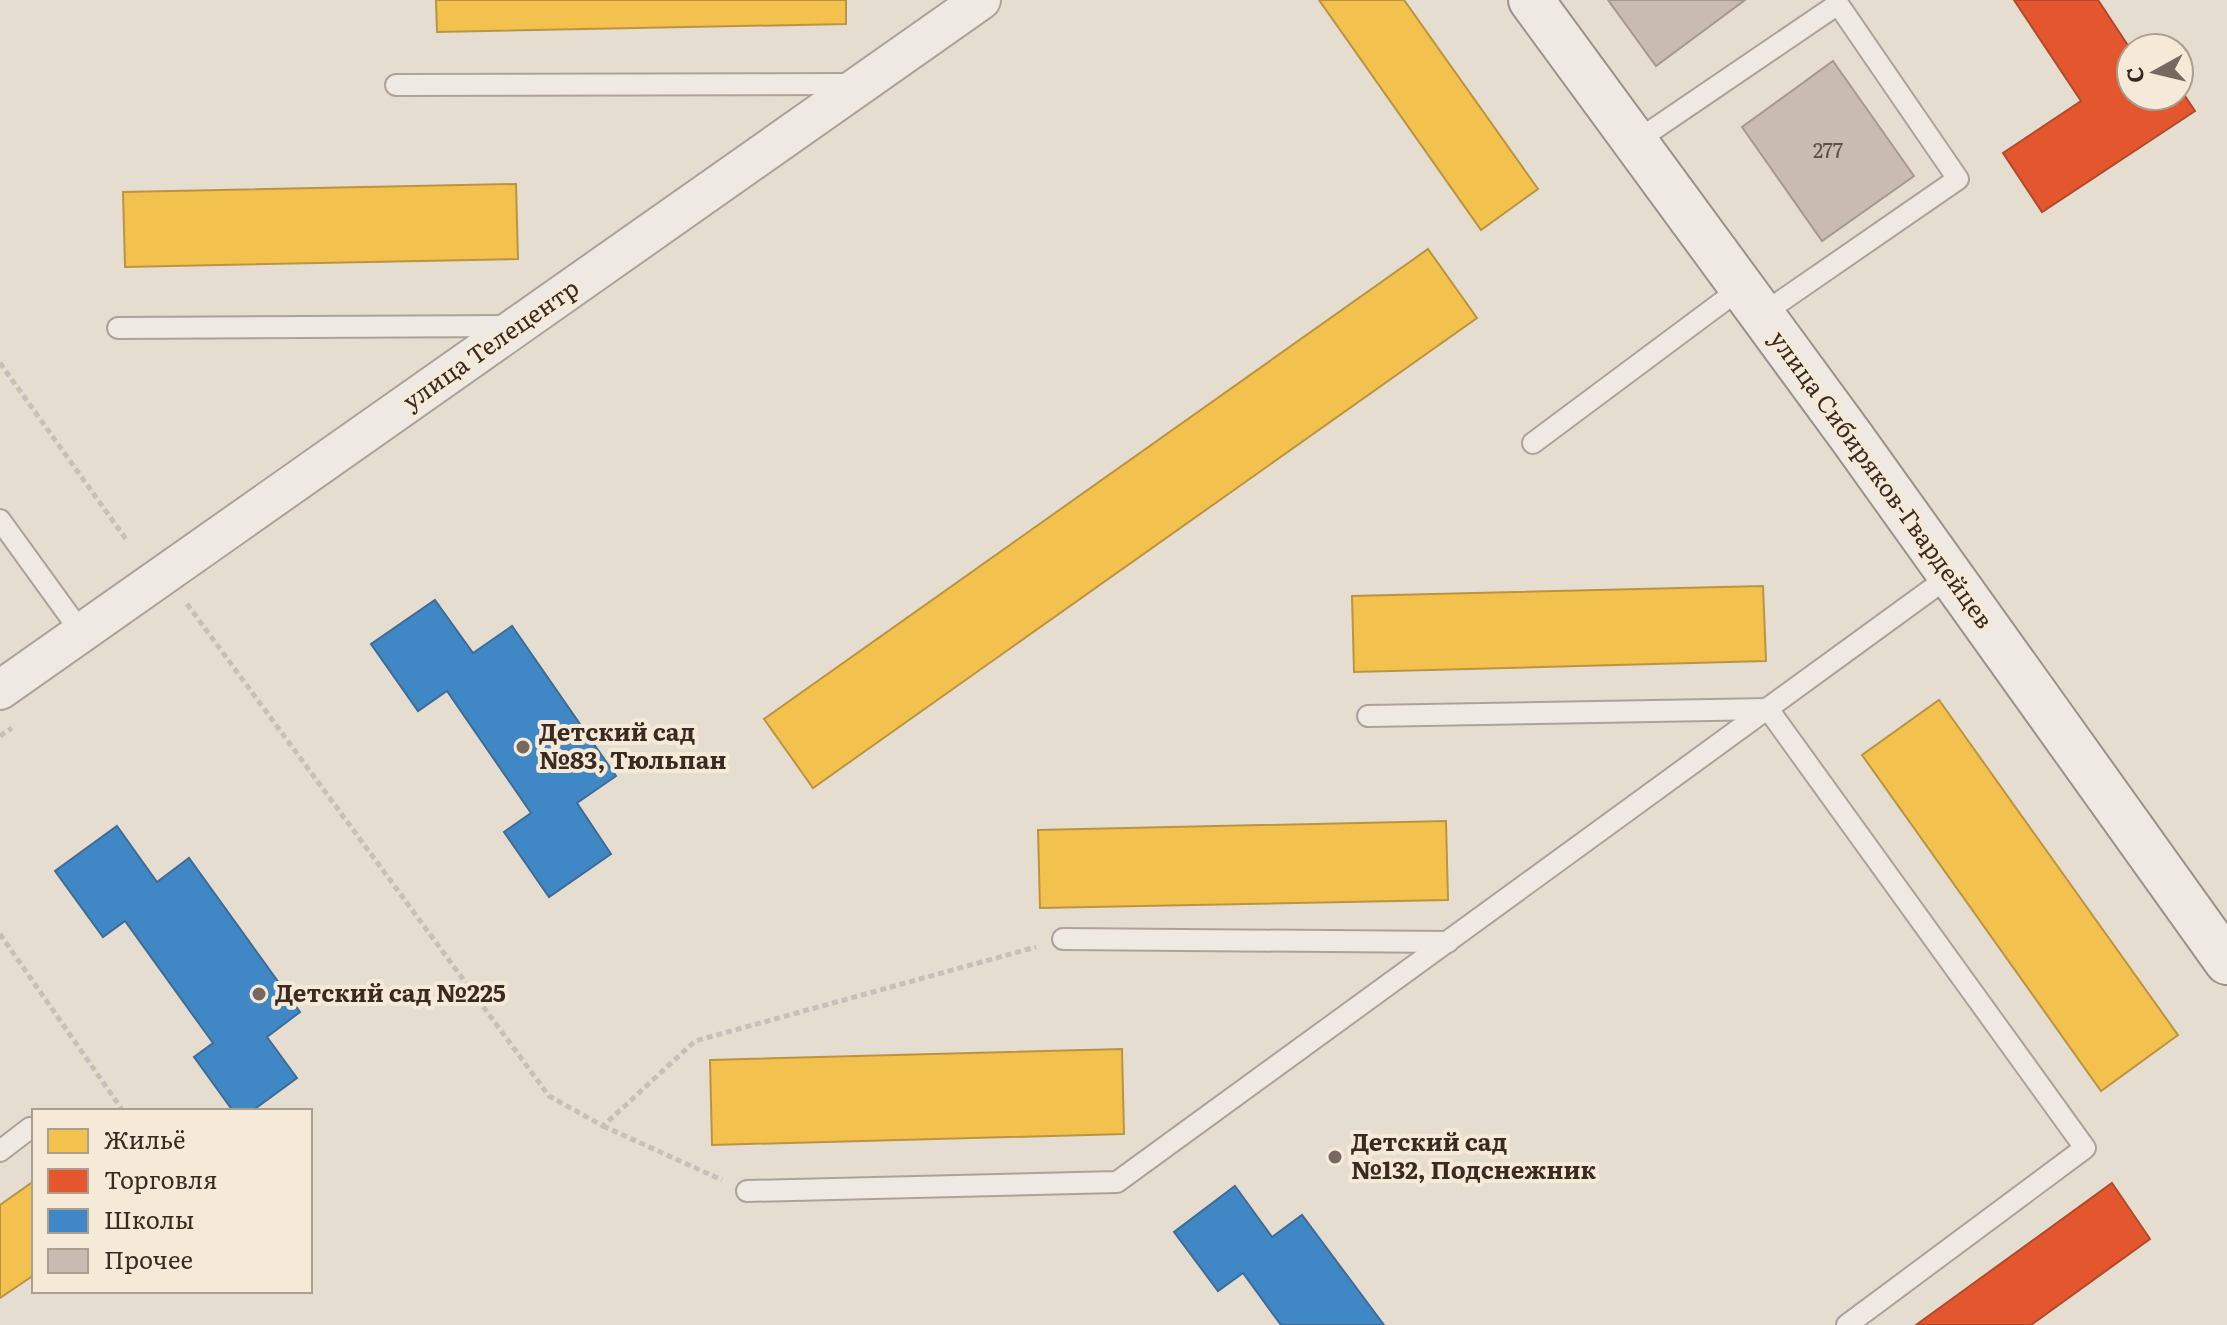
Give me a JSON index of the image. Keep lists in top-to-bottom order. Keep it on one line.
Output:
{"streets":{"street":["улица Телецентр","улица Сибиряков-Гвардейцев"]},"places":["Детский сад №83, Тюльпан","Детский сад №225","Детский сад №132, Подснежник"],"house_numbers":["277"],"legend":["Жильё","Торговля","Школы","Прочее"],"north":"left"}
